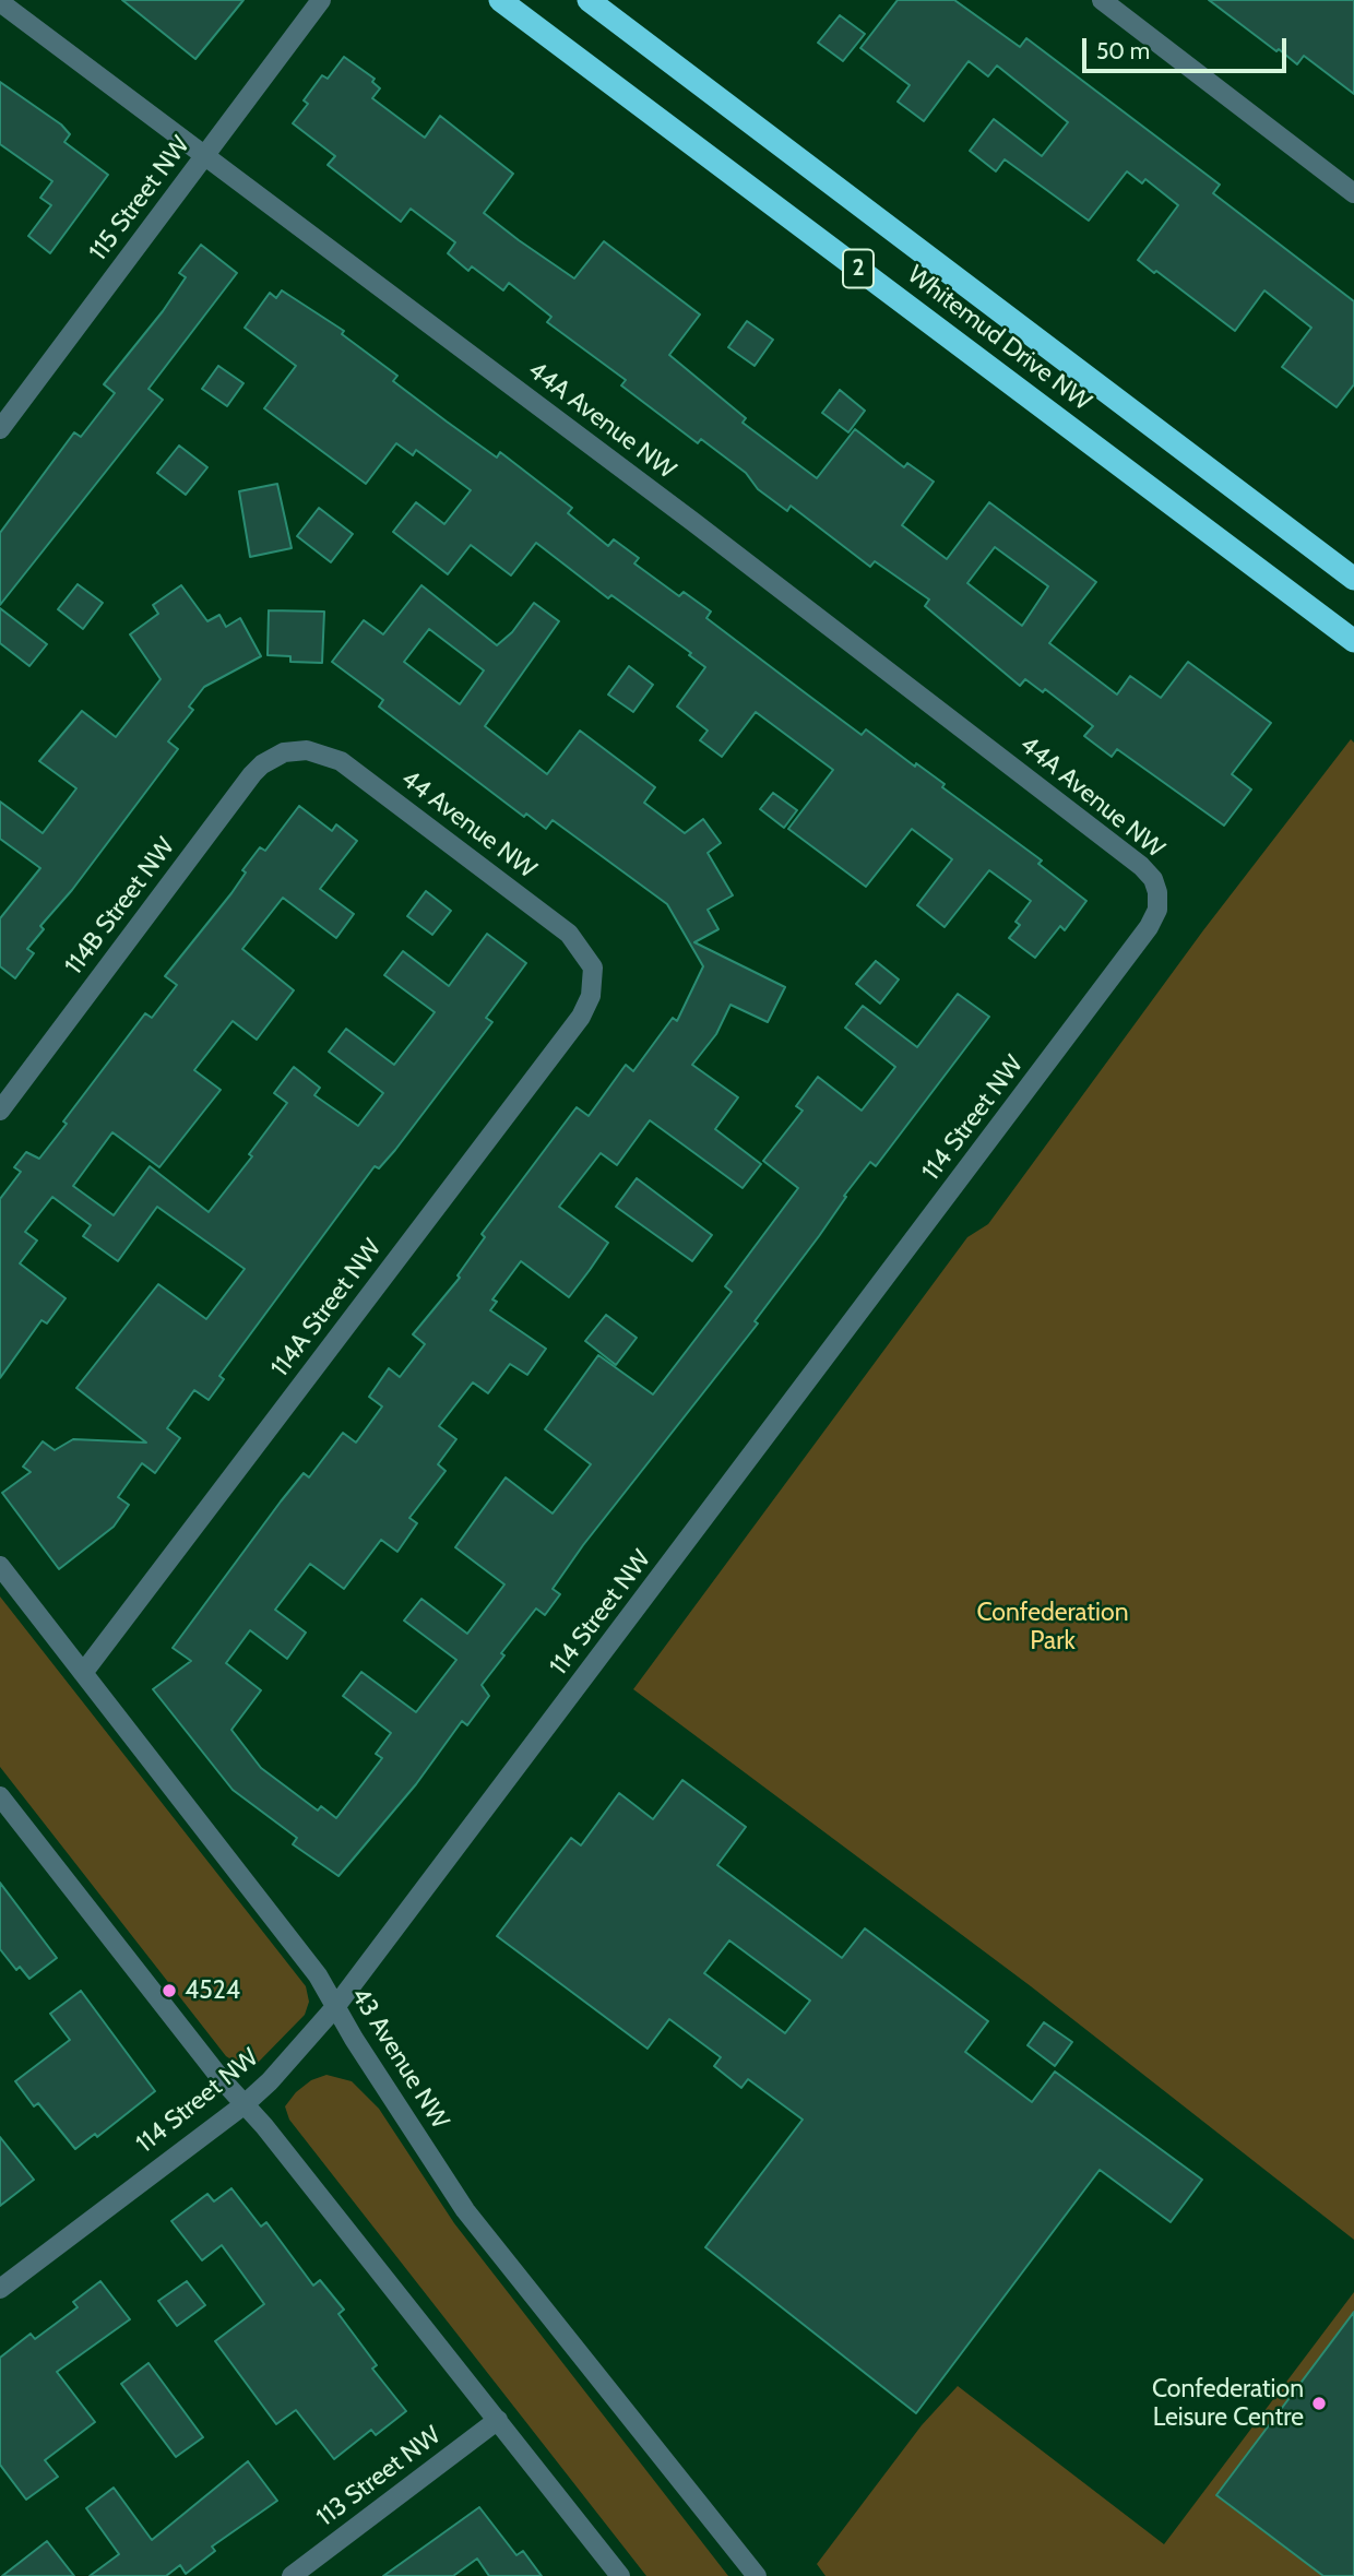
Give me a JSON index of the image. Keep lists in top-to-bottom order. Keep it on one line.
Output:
{"streets":{"highway":["2","Whitemud Drive NW"],"street":["115 Street NW","44A Avenue NW","44 Avenue NW","114B Street NW","114 Street NW","114A Street NW","43 Avenue NW","113 Street NW"]},"crossings":[["115 Street NW","44A Avenue NW"],["44A Avenue NW","114 Street NW"],["44 Avenue NW","114B Street NW"],["44 Avenue NW","114A Street NW"],["114 Street NW","43 Avenue NW"],["114A Street NW","43 Avenue NW"]],"parks":["Confederation Park"],"places":["4524","Confederation Leisure Centre"],"scale_bar":"50 m"}
